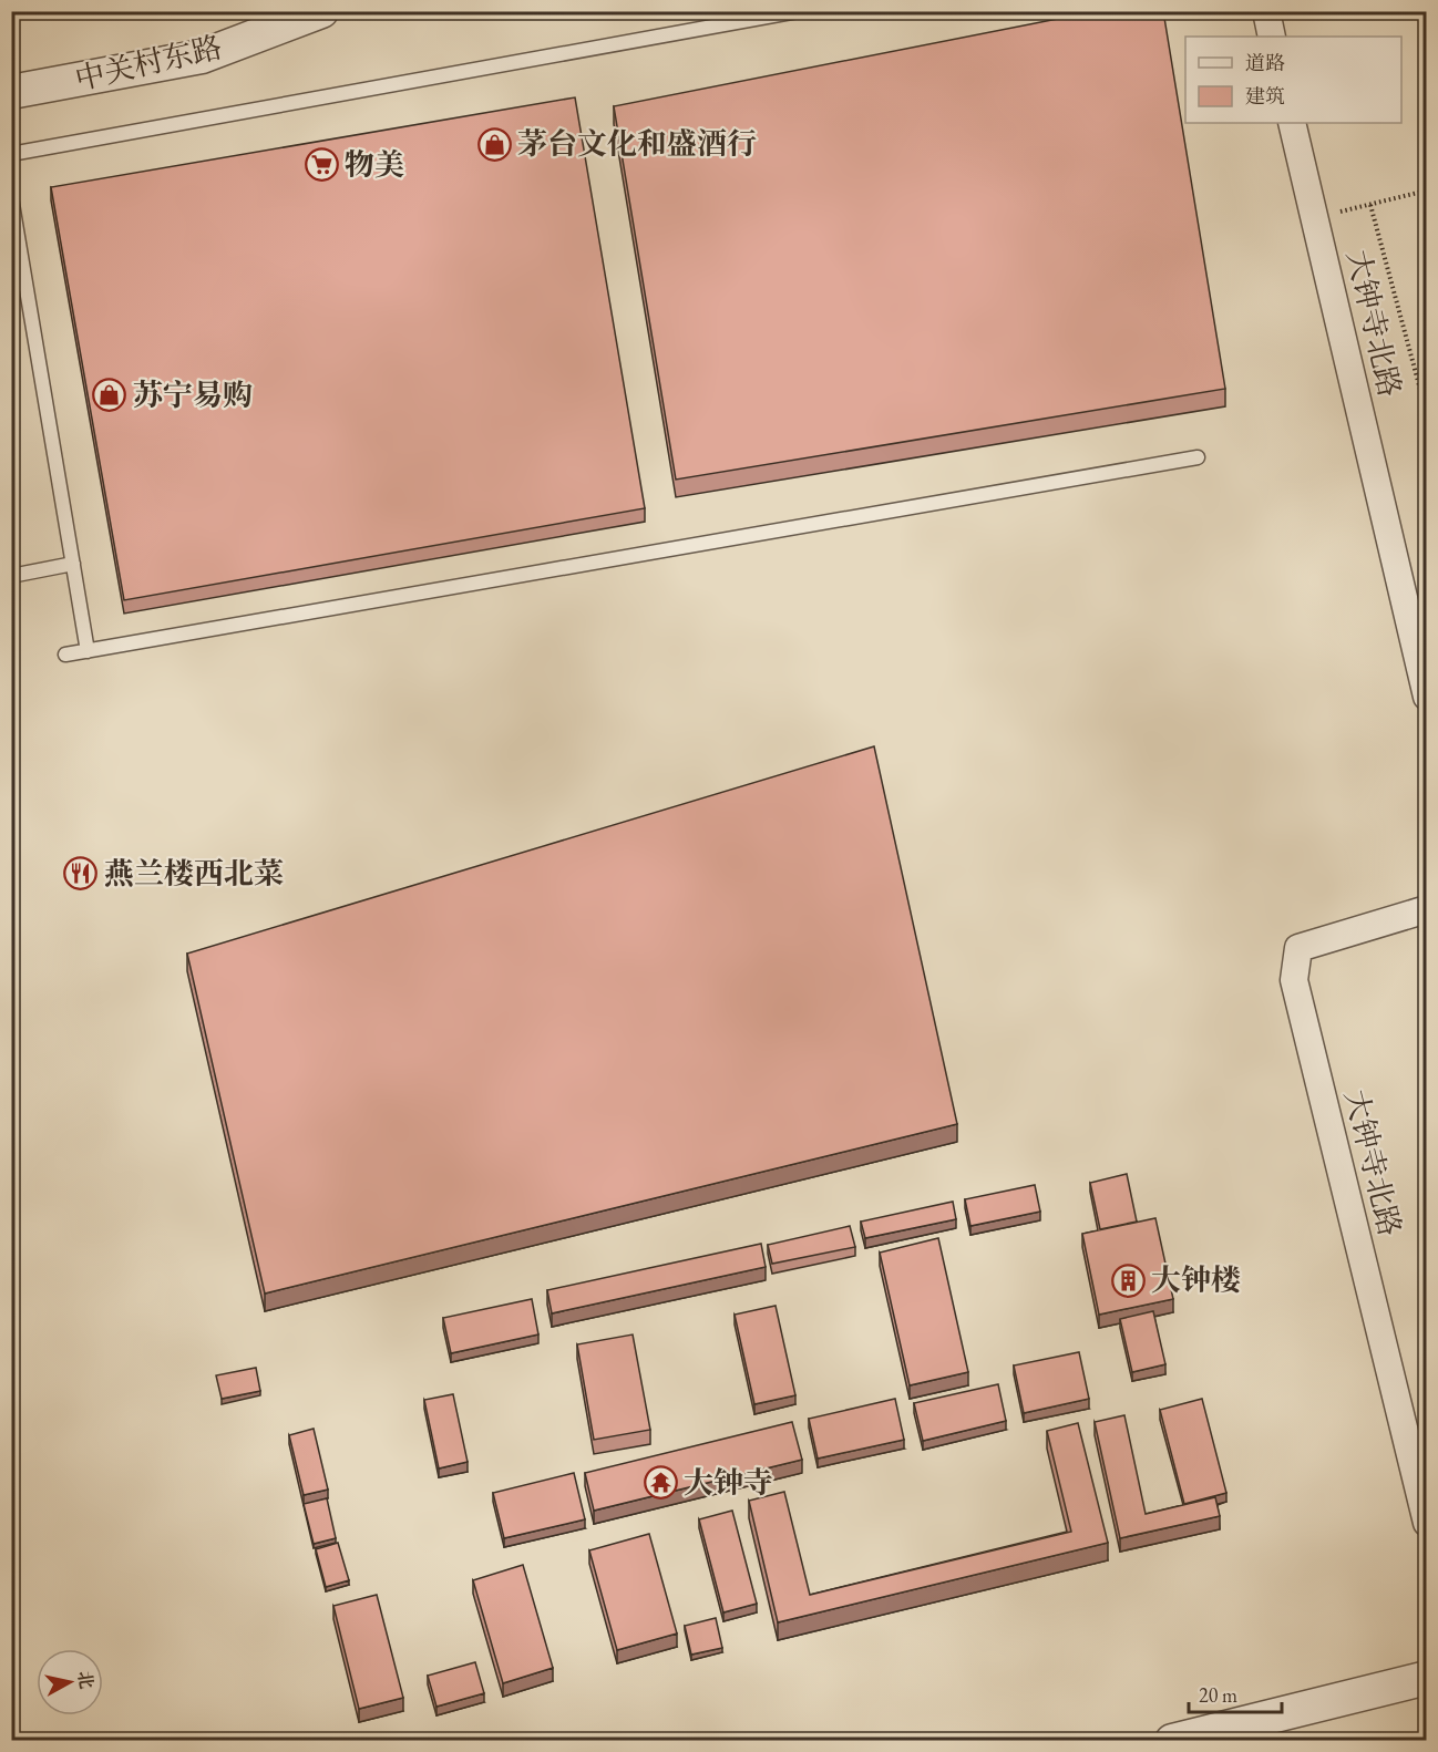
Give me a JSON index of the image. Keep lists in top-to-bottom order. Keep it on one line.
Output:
{"streets":{"street":["中关村东路","大钟寺北路"]},"places":{"shop":["茅台文化和盛酒行","苏宁易购"],"supermarket":["物美"],"restaurant":["燕兰楼西北菜"],"building":["大钟楼"],"temple":["大钟寺"]},"legend":["道路","建筑"],"scale_bar":"20 m","north":"right"}
